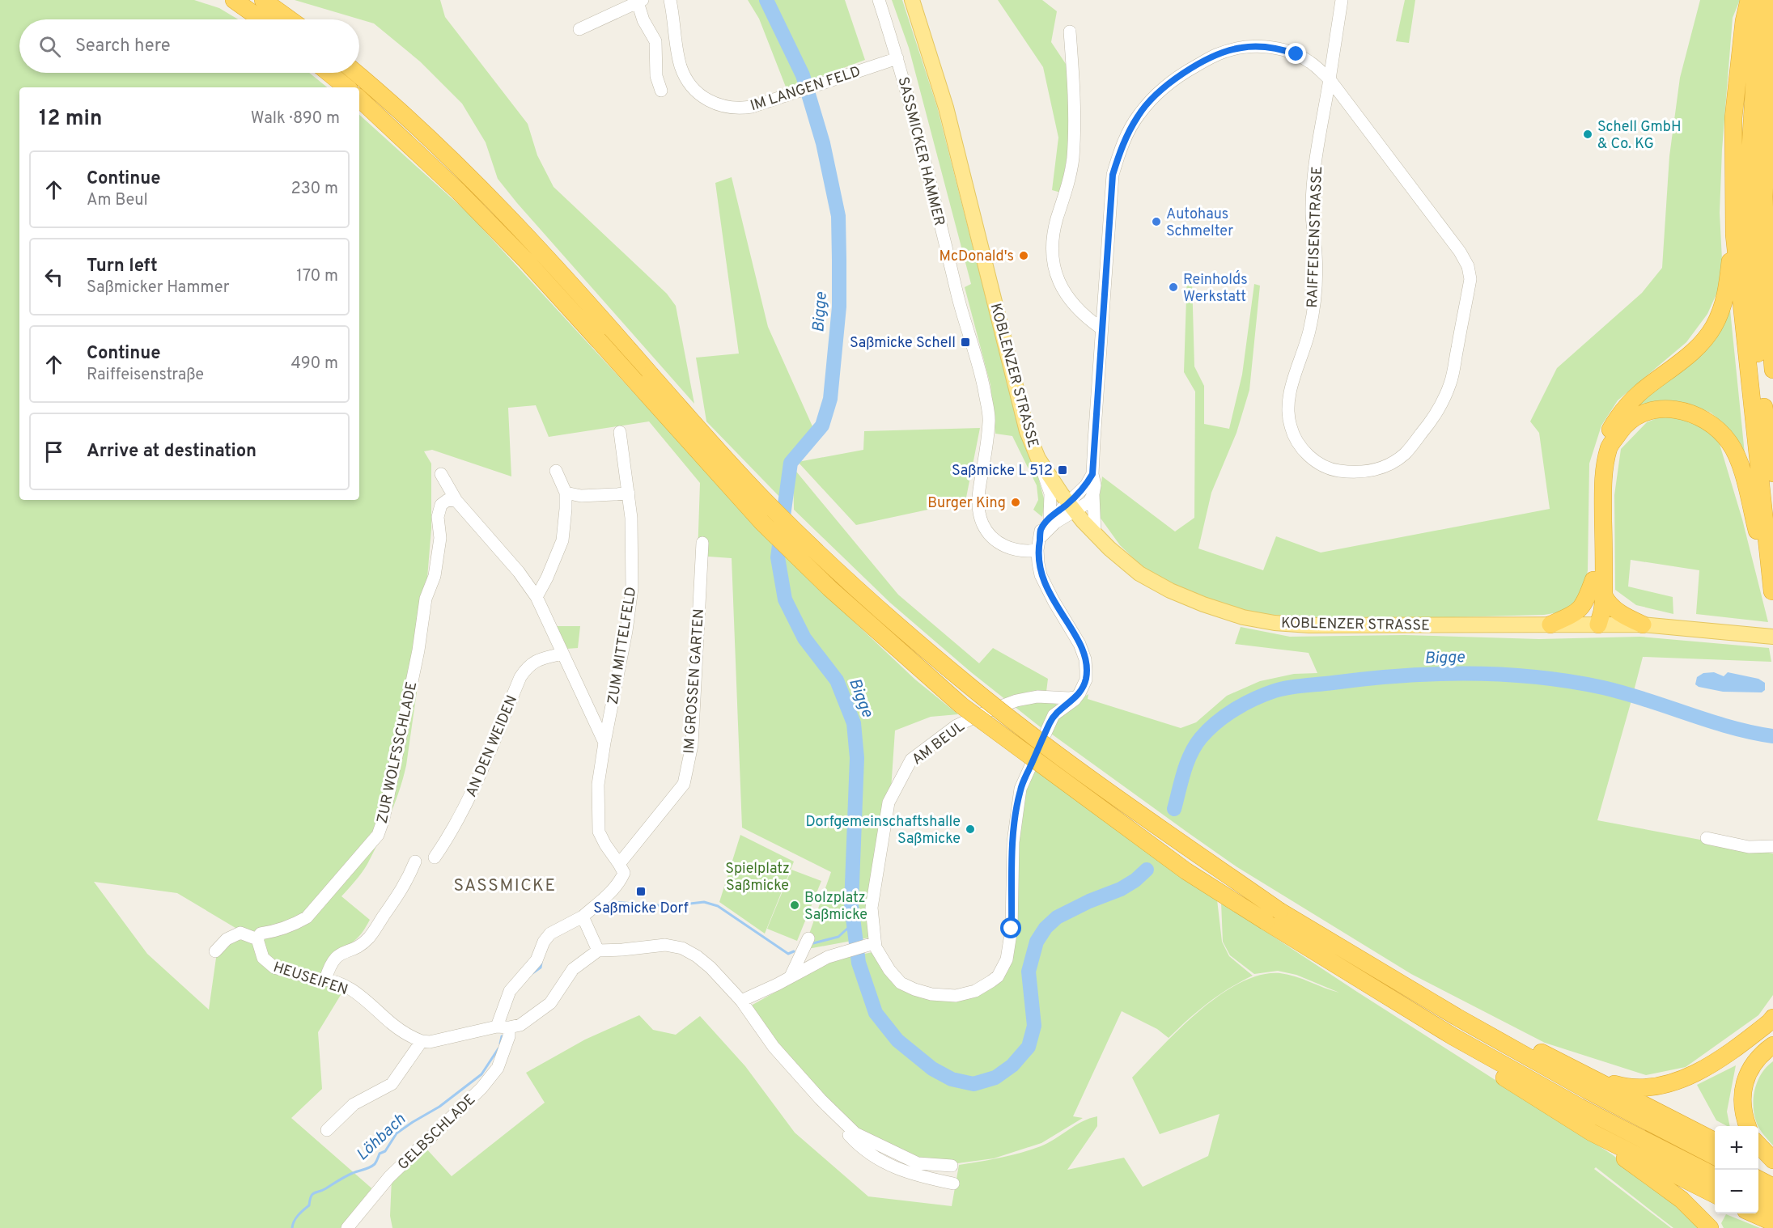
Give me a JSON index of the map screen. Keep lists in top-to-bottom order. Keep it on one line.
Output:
{"streets":{"main road":["KOBLENZER STRASSE"],"street":["IM LANGEN FELD","SASSMICKER HAMMER","RAIFFEISENSTRASSE","ZUM MITTELFELD","IM GROSSEN GARTEN","AM BEUL","AN DEN WEIDEN","ZUR WOLFSSCHLADE","HEUSEIFEN","GELBSCHLADE"]},"crossings":[["IM LANGEN FELD","SASSMICKER HAMMER"],["RAIFFEISENSTRASSE","KOBLENZER STRASSE"],["ZUR WOLFSSCHLADE","HEUSEIFEN"]],"districts":["SASSMICKE"],"water":["Bigge","Löhbach"],"parks":["Spielplatz Saßmicke"],"places":{"other":["Schell GmbH & Co. KG","Autohaus Schmelter","McDonald's","Reinhold´s Werkstatt","Burger King","Dorfgemeinschaftshalle Saßmicke","Bolzplatz Saßmicke"],"transit":["Saßmicke Schell","Saßmicke L 512","Saßmicke Dorf"]},"page":{"search":"Search here","heading":["12 min","Walk · 890 m"],"list":[["Continue","Am Beul","230 m"],["Turn left","Saßmicker Hammer","170 m"],["Continue","Raiffeisenstraße","490 m"],"Arrive at destination"],"map_buttons":["+","−"]}}
